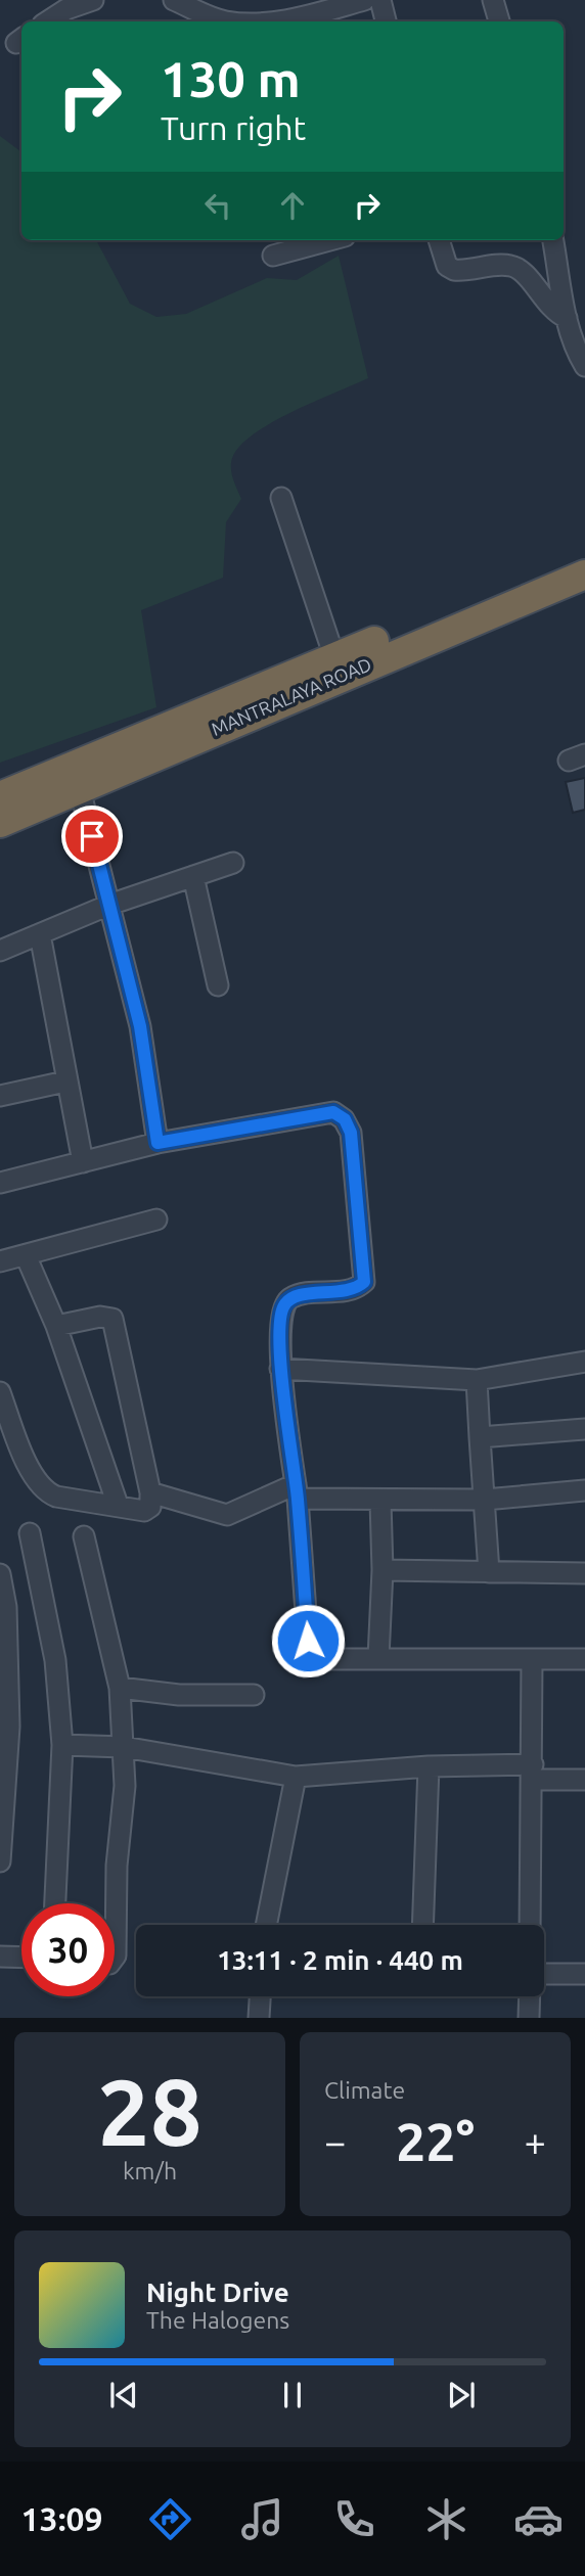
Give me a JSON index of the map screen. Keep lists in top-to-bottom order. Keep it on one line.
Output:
{"streets":{"highway":["MANTRALAYA ROAD"]},"page":{"turn":["130 m","Turn right"],"limit":"30","trip":"13:11 · 2 min · 440 m","tile":[["28","km/h"],"Climate"],"heat":["−","22°","+"],"song":["Night Drive","The Halogens"],"tabs":"13:09"}}
